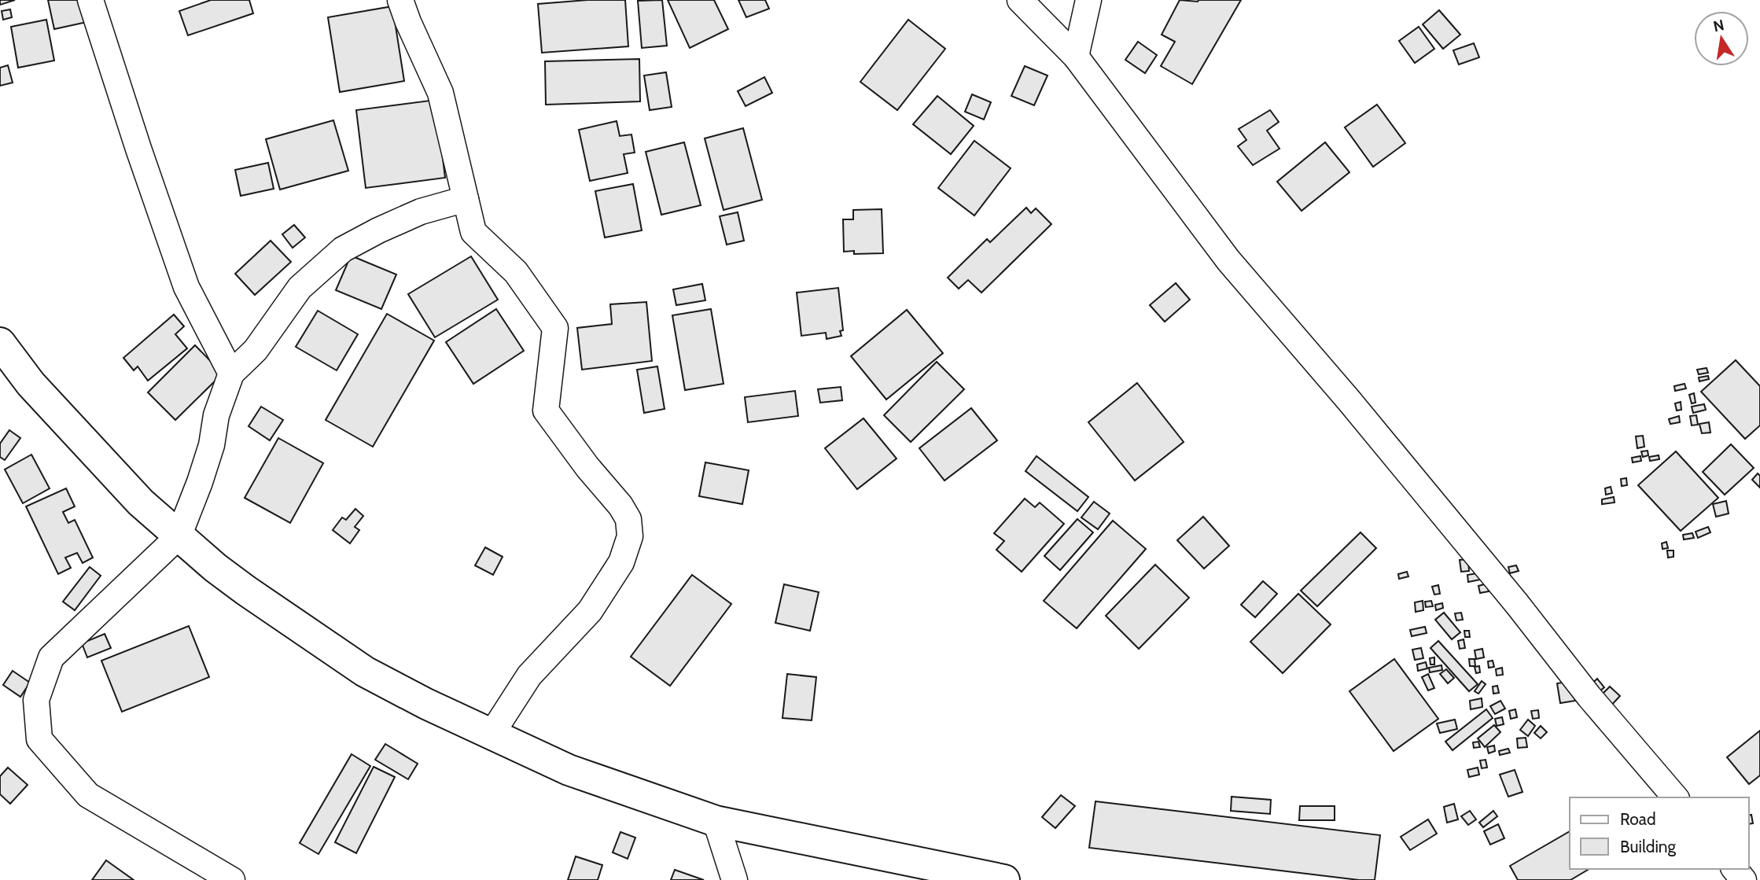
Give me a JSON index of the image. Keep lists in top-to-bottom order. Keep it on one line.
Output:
{"legend":["Road","Building"],"north":"top"}
